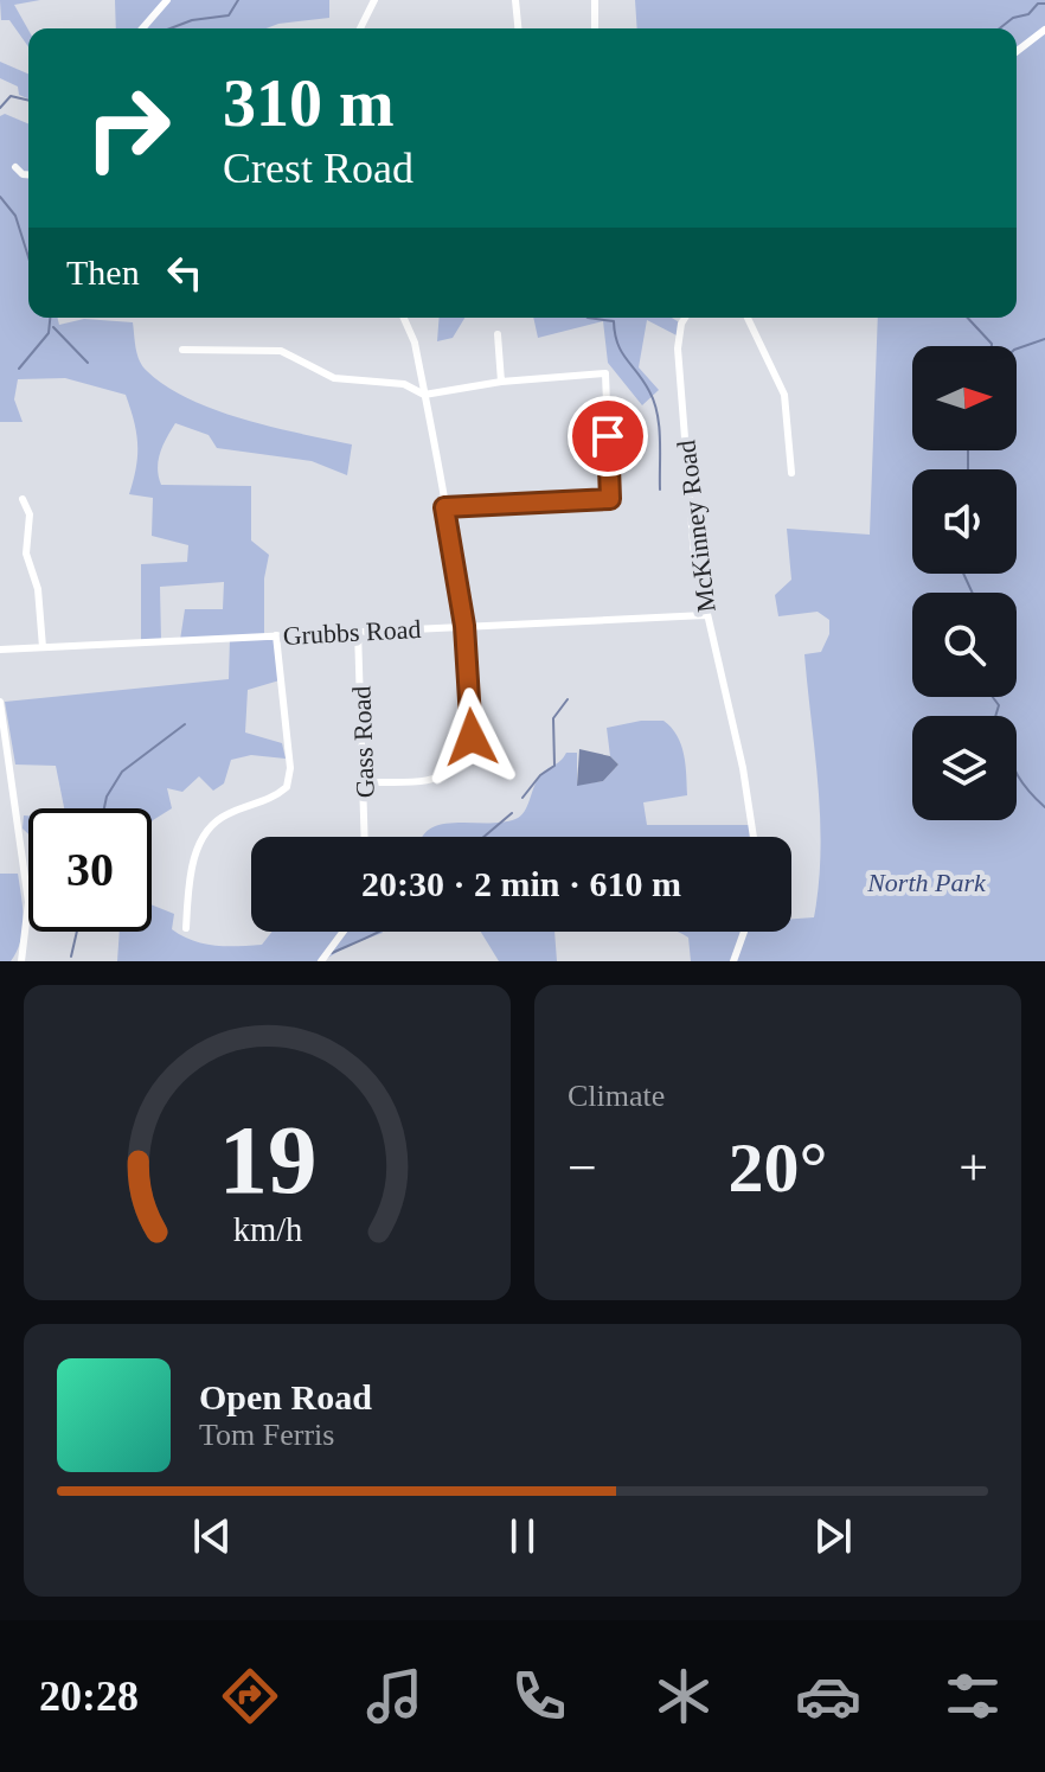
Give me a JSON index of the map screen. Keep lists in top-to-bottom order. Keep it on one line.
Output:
{"streets":{"street":["McKinney Road","Grubbs Road","Gass Road"]},"crossings":[["McKinney Road","Grubbs Road"],["Grubbs Road","Gass Road"]],"parks":["North Park"],"north":"right","page":{"turn":["310 m","Crest Road"],"then":"Then","limit":"30","trip":"20:30 · 2 min · 610 m","tile":"Climate","heat":["−","20°","+"],"song":["Open Road","Tom Ferris"],"tabs":"20:28","gauge":["19","km/h"]}}
